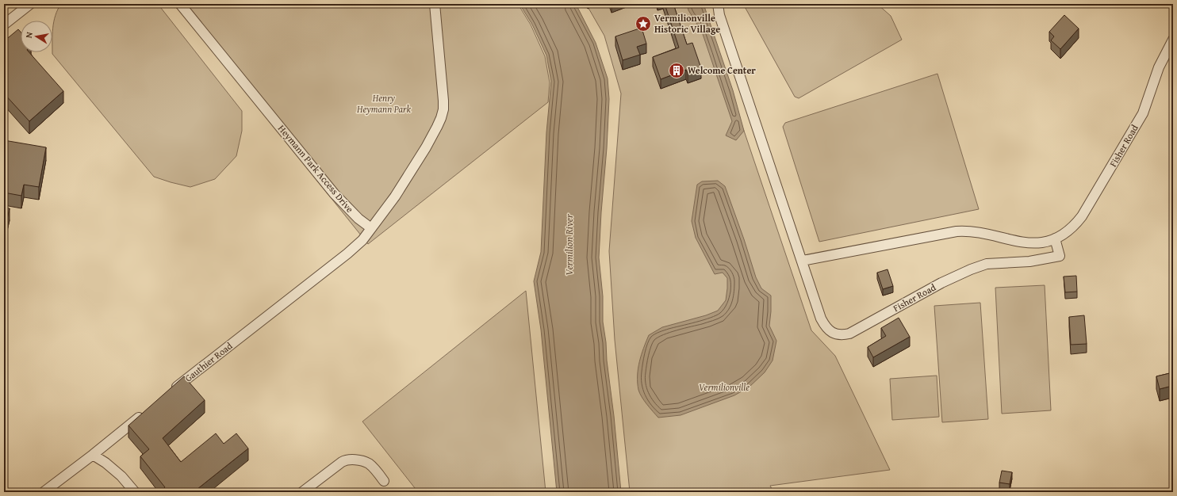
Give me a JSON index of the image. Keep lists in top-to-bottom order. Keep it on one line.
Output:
{"streets":{"street":["Fisher Road","Heymann Park Access Drive","Gauthier Road"]},"crossings":[["Heymann Park Access Drive","Gauthier Road"]],"water":["Vermilion River"],"parks":["Henry Heymann Park","Vermilionville"],"places":{"place":["Vermilionville Historic Village"],"building":["Welcome Center"]},"north":"left"}
